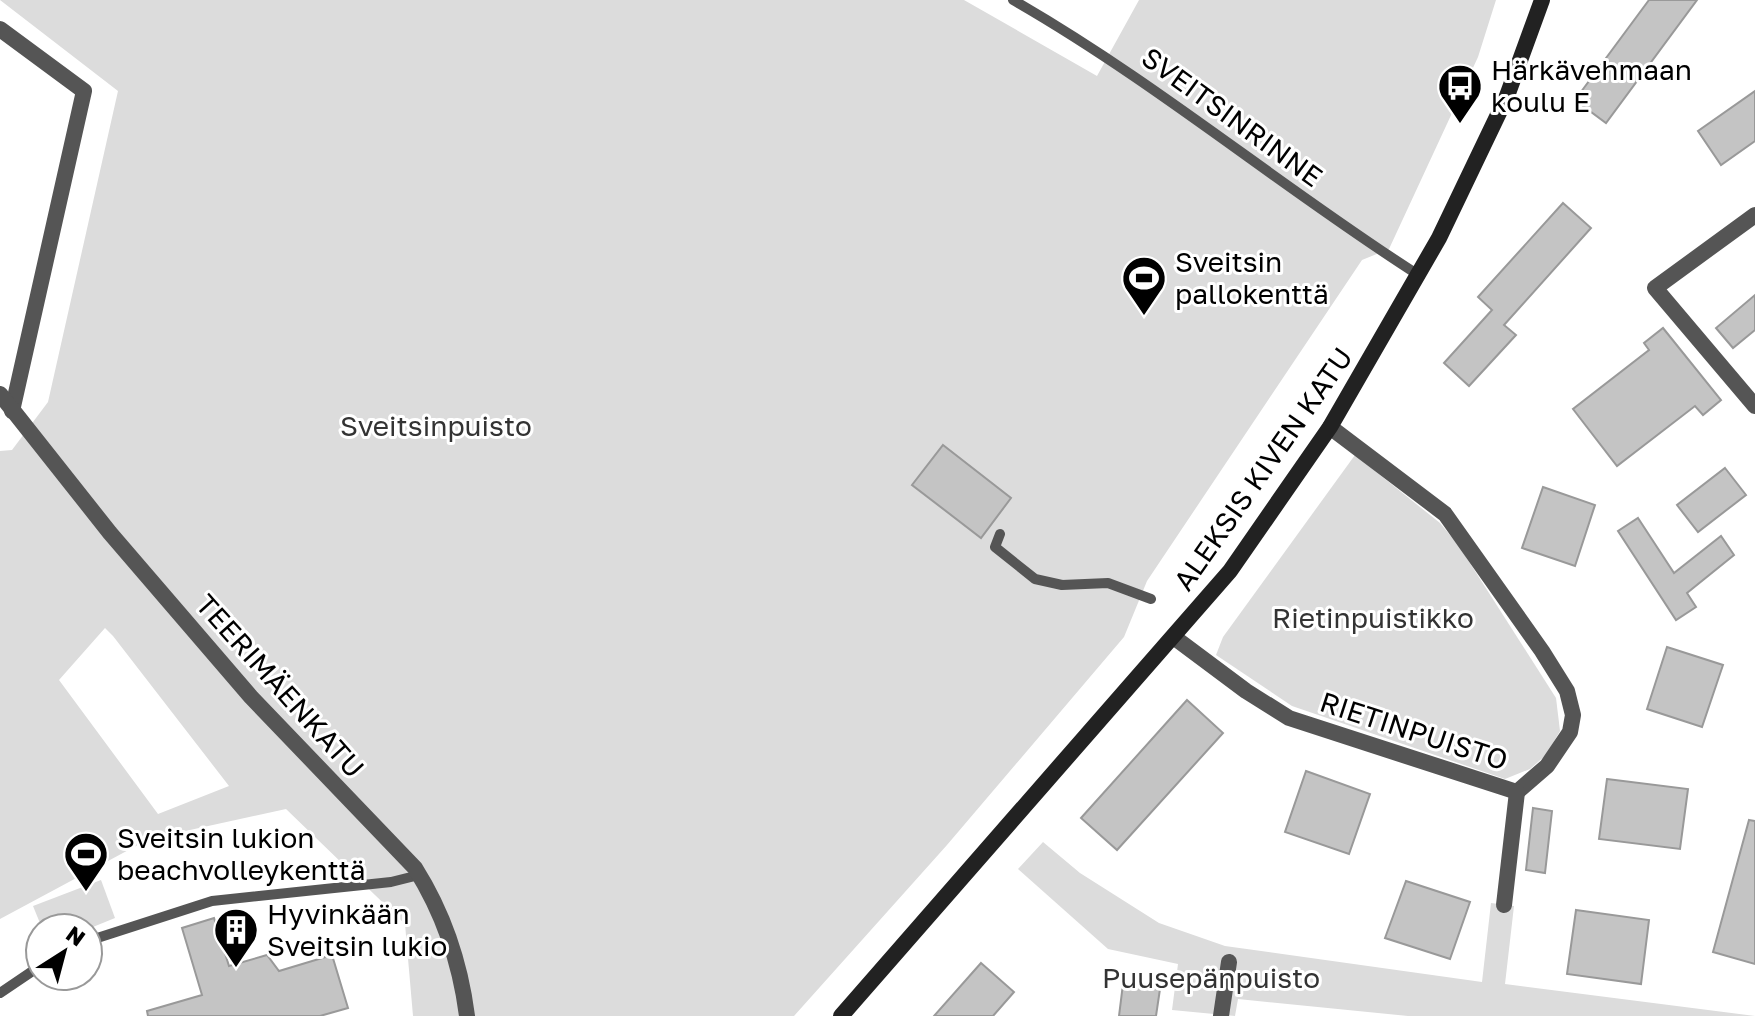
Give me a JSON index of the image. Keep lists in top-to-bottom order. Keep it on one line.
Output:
{"streets":{"street":["ALEKSIS KIVEN KATU","TEERIMÄENKATU","RIETINPUISTO"],"lane":["SVEITSINRINNE"]},"crossings":[["SVEITSINRINNE","ALEKSIS KIVEN KATU"],["ALEKSIS KIVEN KATU","RIETINPUISTO"]],"parks":["Sveitsinpuisto","Rietinpuistikko","Puusepänpuisto"],"places":{"bus stop":["Härkävehmaan koulu E"],"sports":["Sveitsin pallokenttä","Sveitsin lukion beachvolleykenttä"],"building":["Hyvinkään Sveitsin lukio"]},"north":"top right"}
